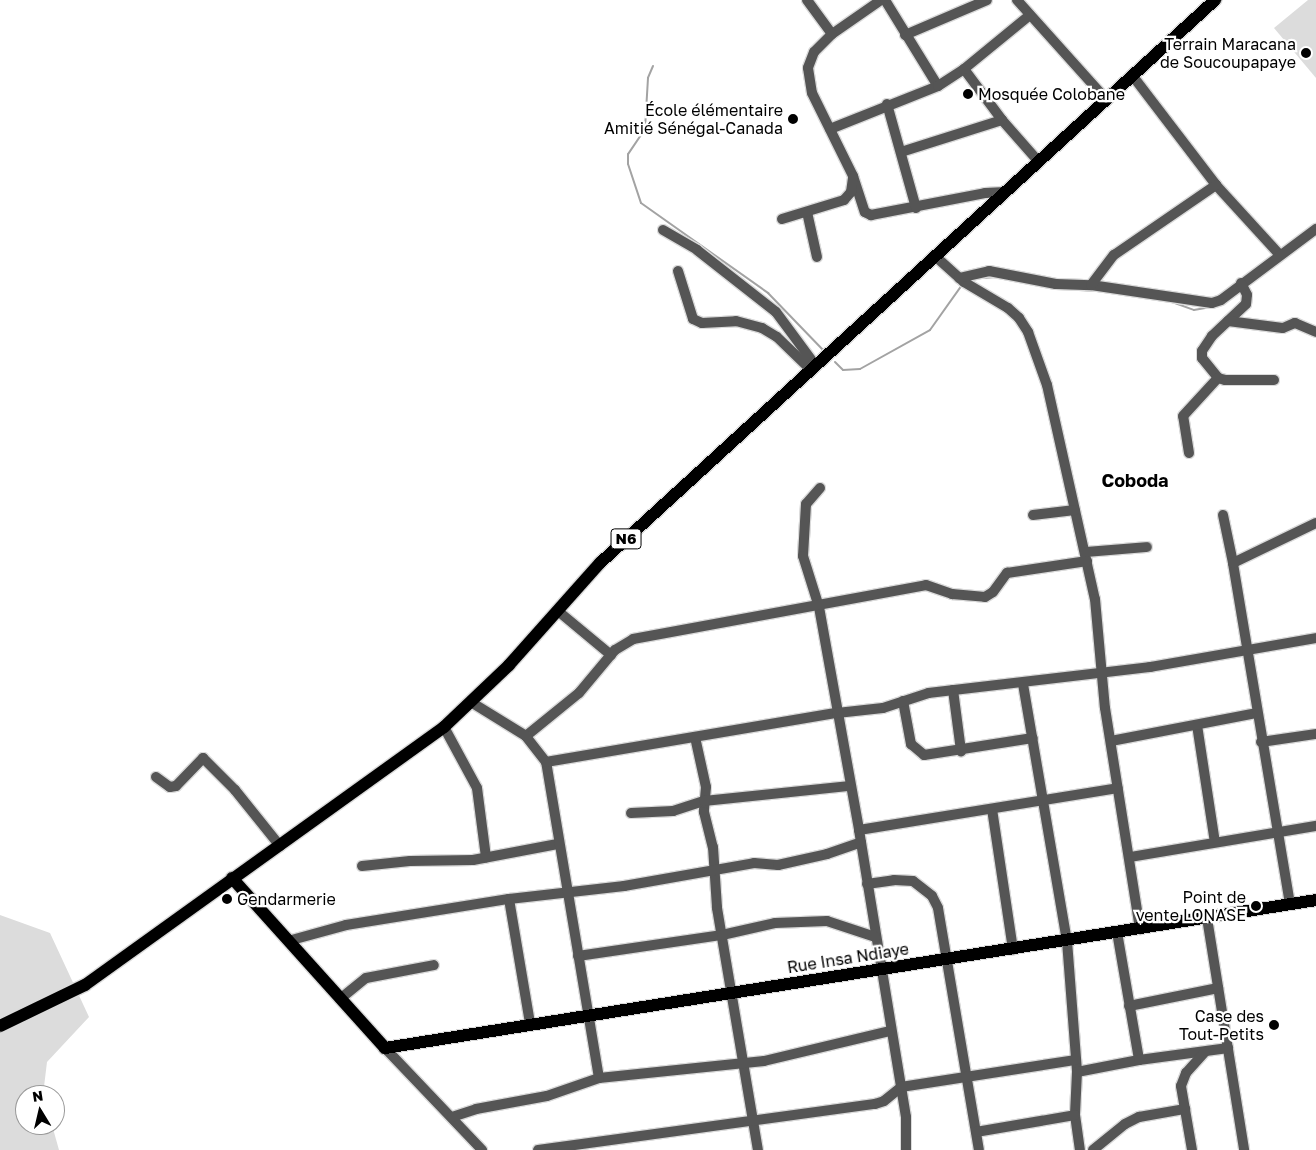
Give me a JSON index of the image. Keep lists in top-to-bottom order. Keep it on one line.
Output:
{"streets":{"main road":["N6","Rue Insa Ndiaye"]},"districts":["Coboda"],"places":["Terrain Maracana de Soucoupapaye","Mosquée Colobane","École élémentaire Amitié Sénégal-Canada","Gendarmerie","Point de vente LONASE","Case des Tout-Petits"],"north":"top"}
